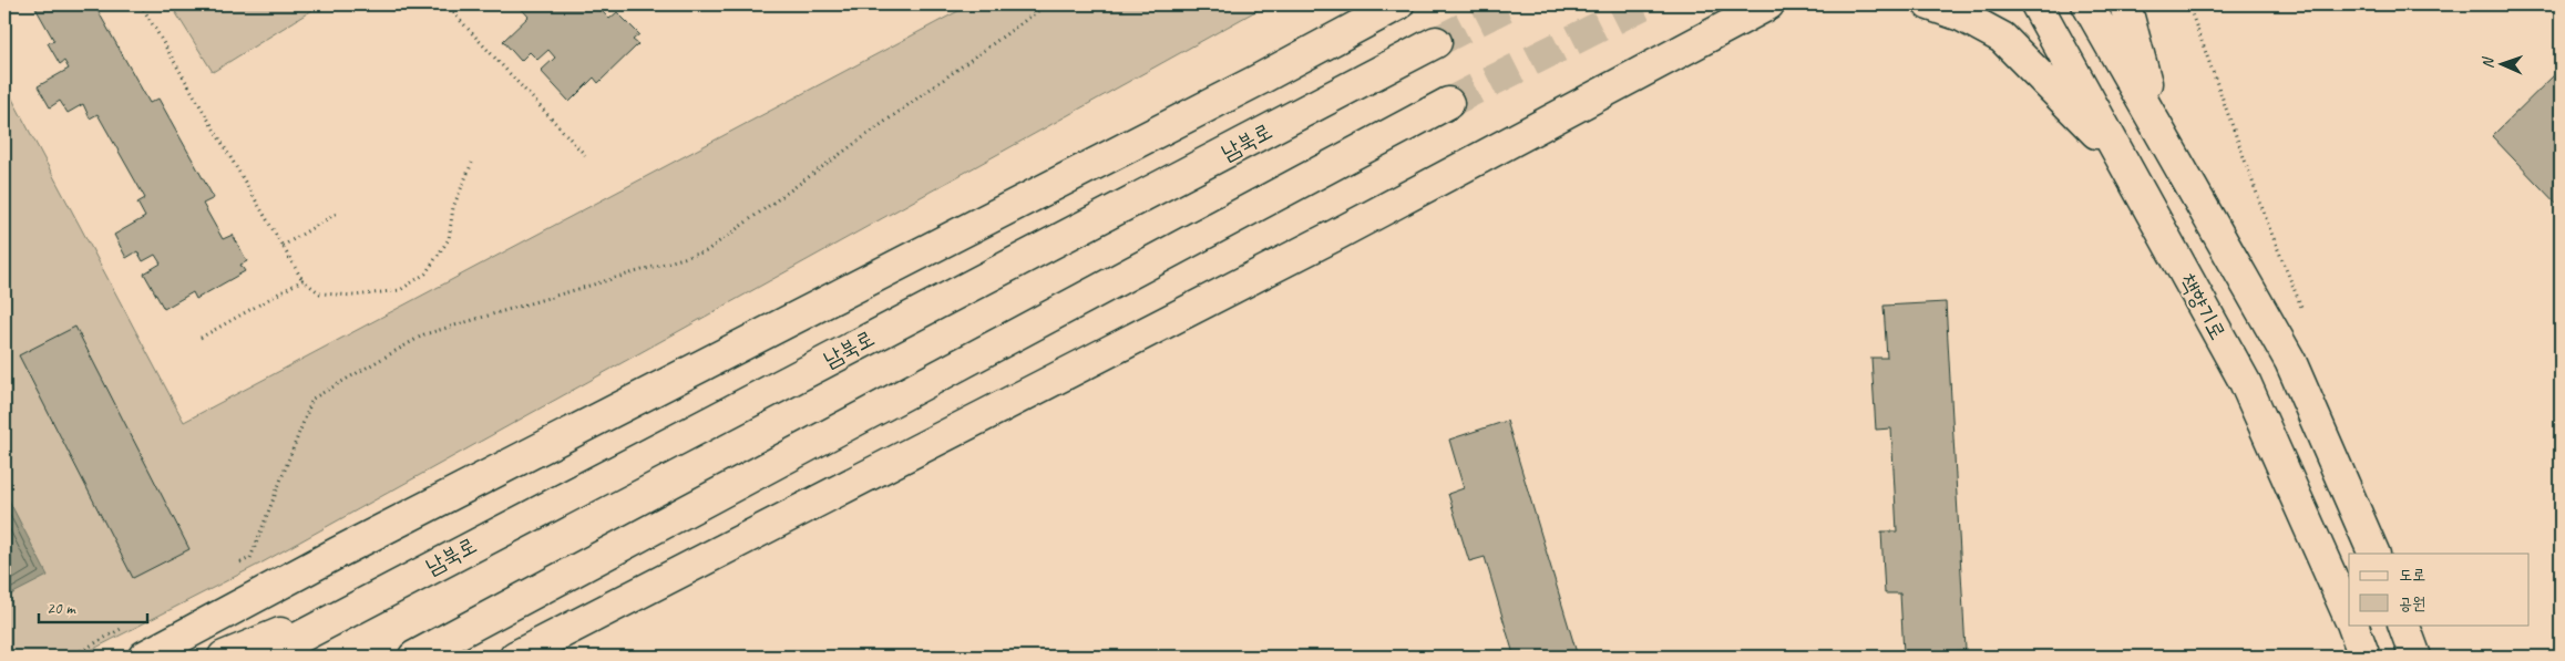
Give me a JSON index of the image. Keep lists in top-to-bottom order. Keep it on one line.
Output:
{"streets":{"main road":["남북로","책향기로"]},"legend":["도로","공원"],"scale_bar":"20 m","north":"left"}
